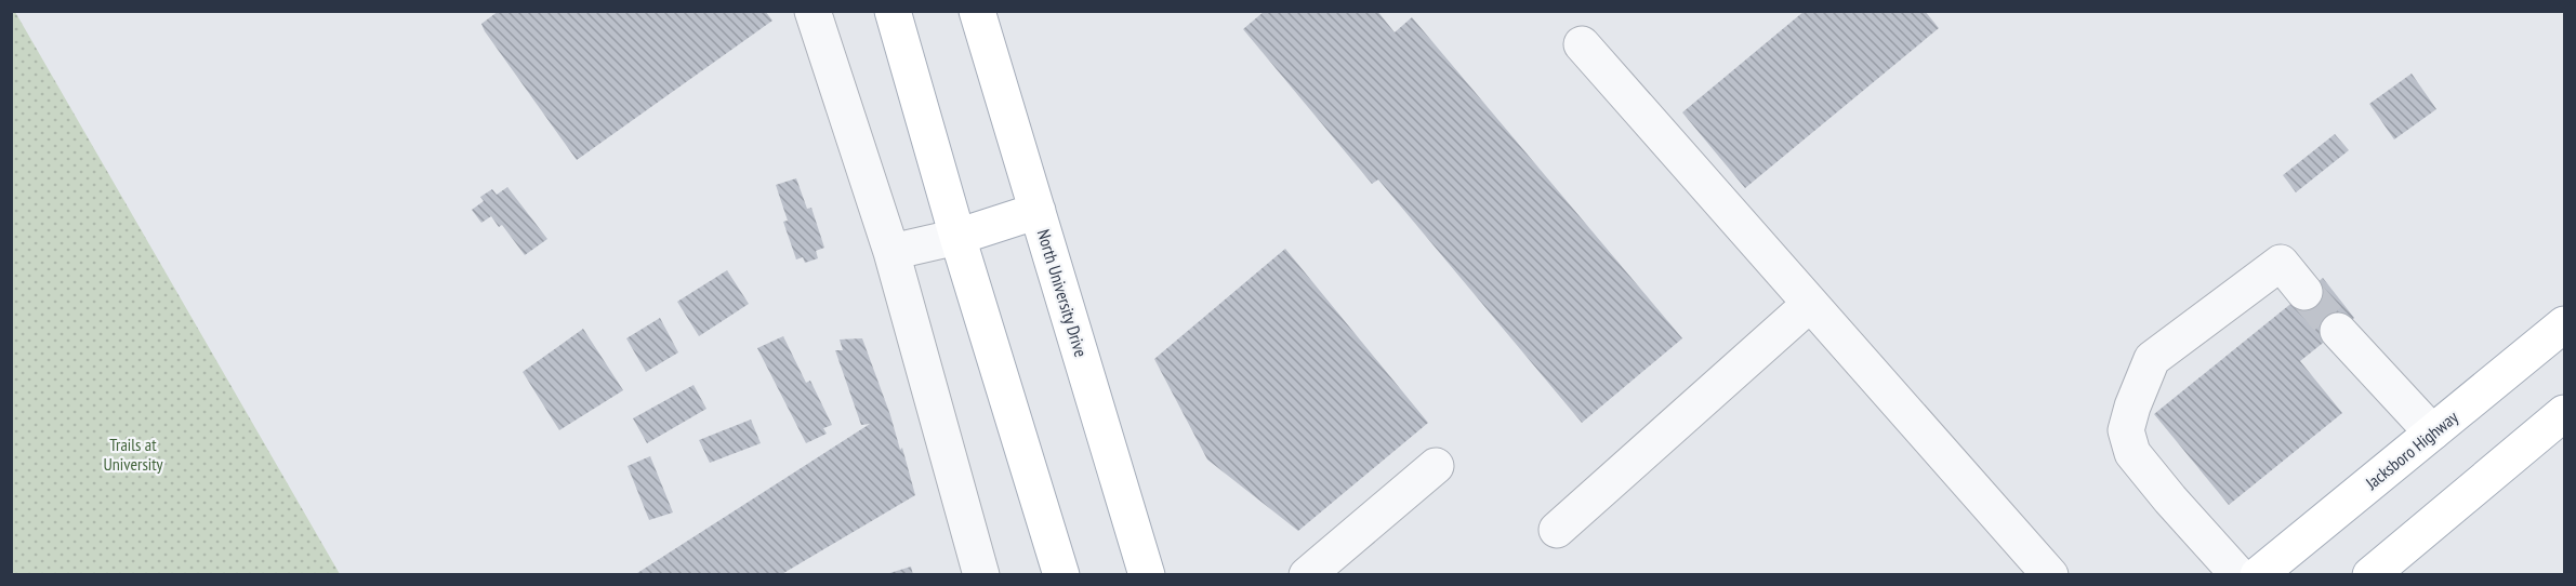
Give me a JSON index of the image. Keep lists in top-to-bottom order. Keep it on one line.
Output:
{"streets":{"main road":["North University Drive","Jacksboro Highway"]},"parks":["Trails at University"]}
